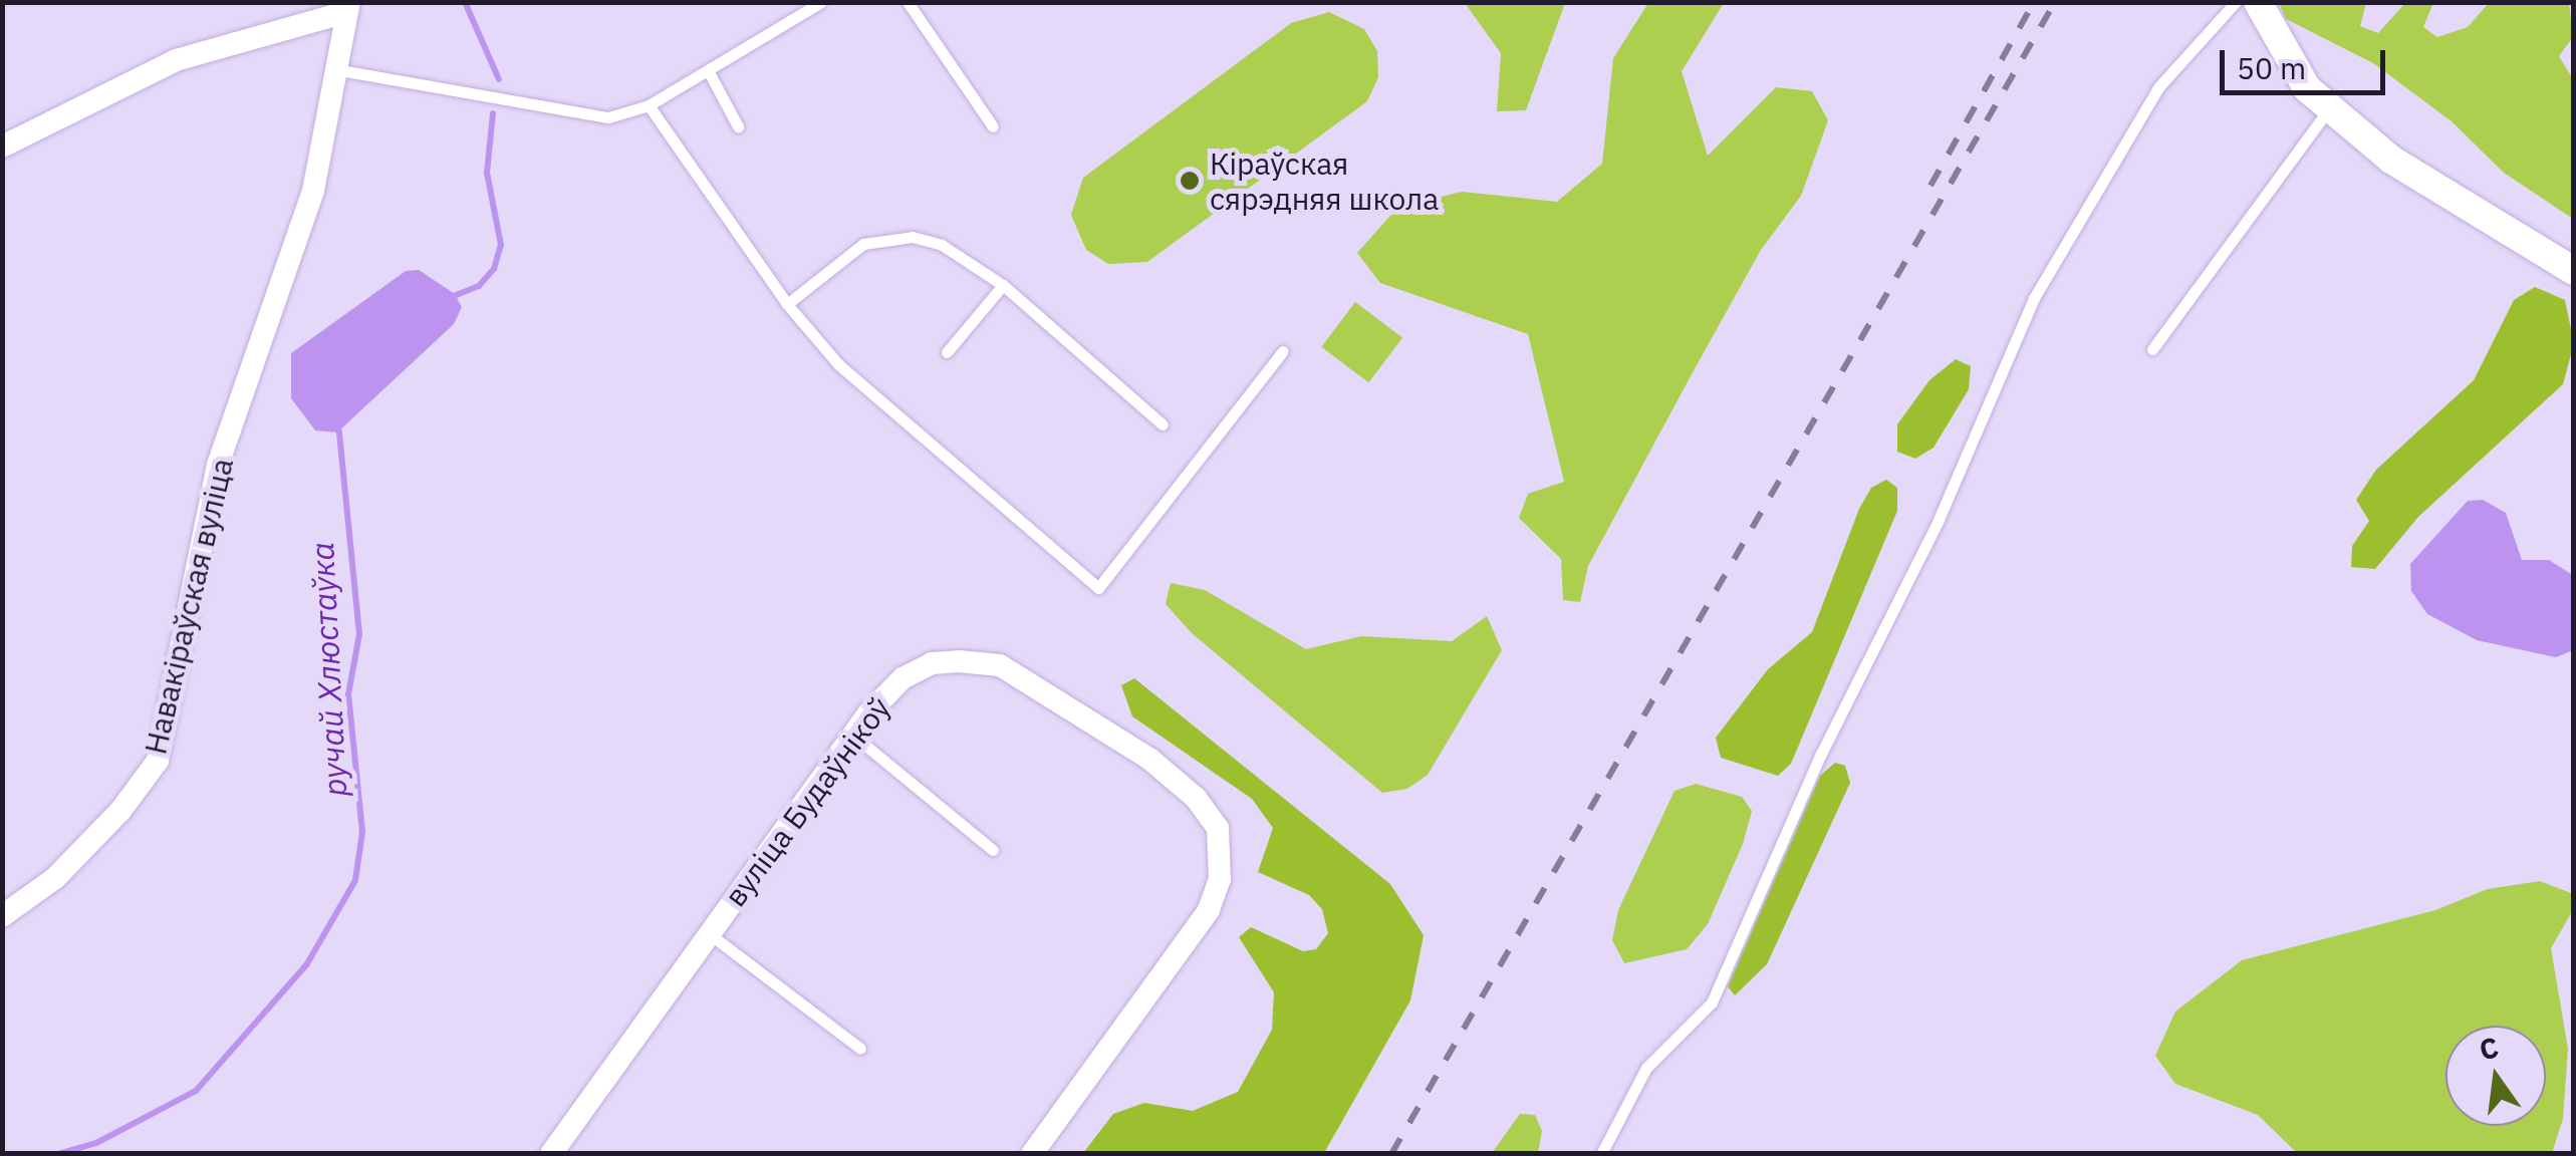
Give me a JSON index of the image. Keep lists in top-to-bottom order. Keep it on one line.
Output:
{"streets":{"street":["Навакіраўская вуліца","вуліца Будаўнікоў"]},"water":["ручай Хлюстаўка"],"places":["Кіраўская сярэдняя школа"],"scale_bar":"50 m","north":"top"}
